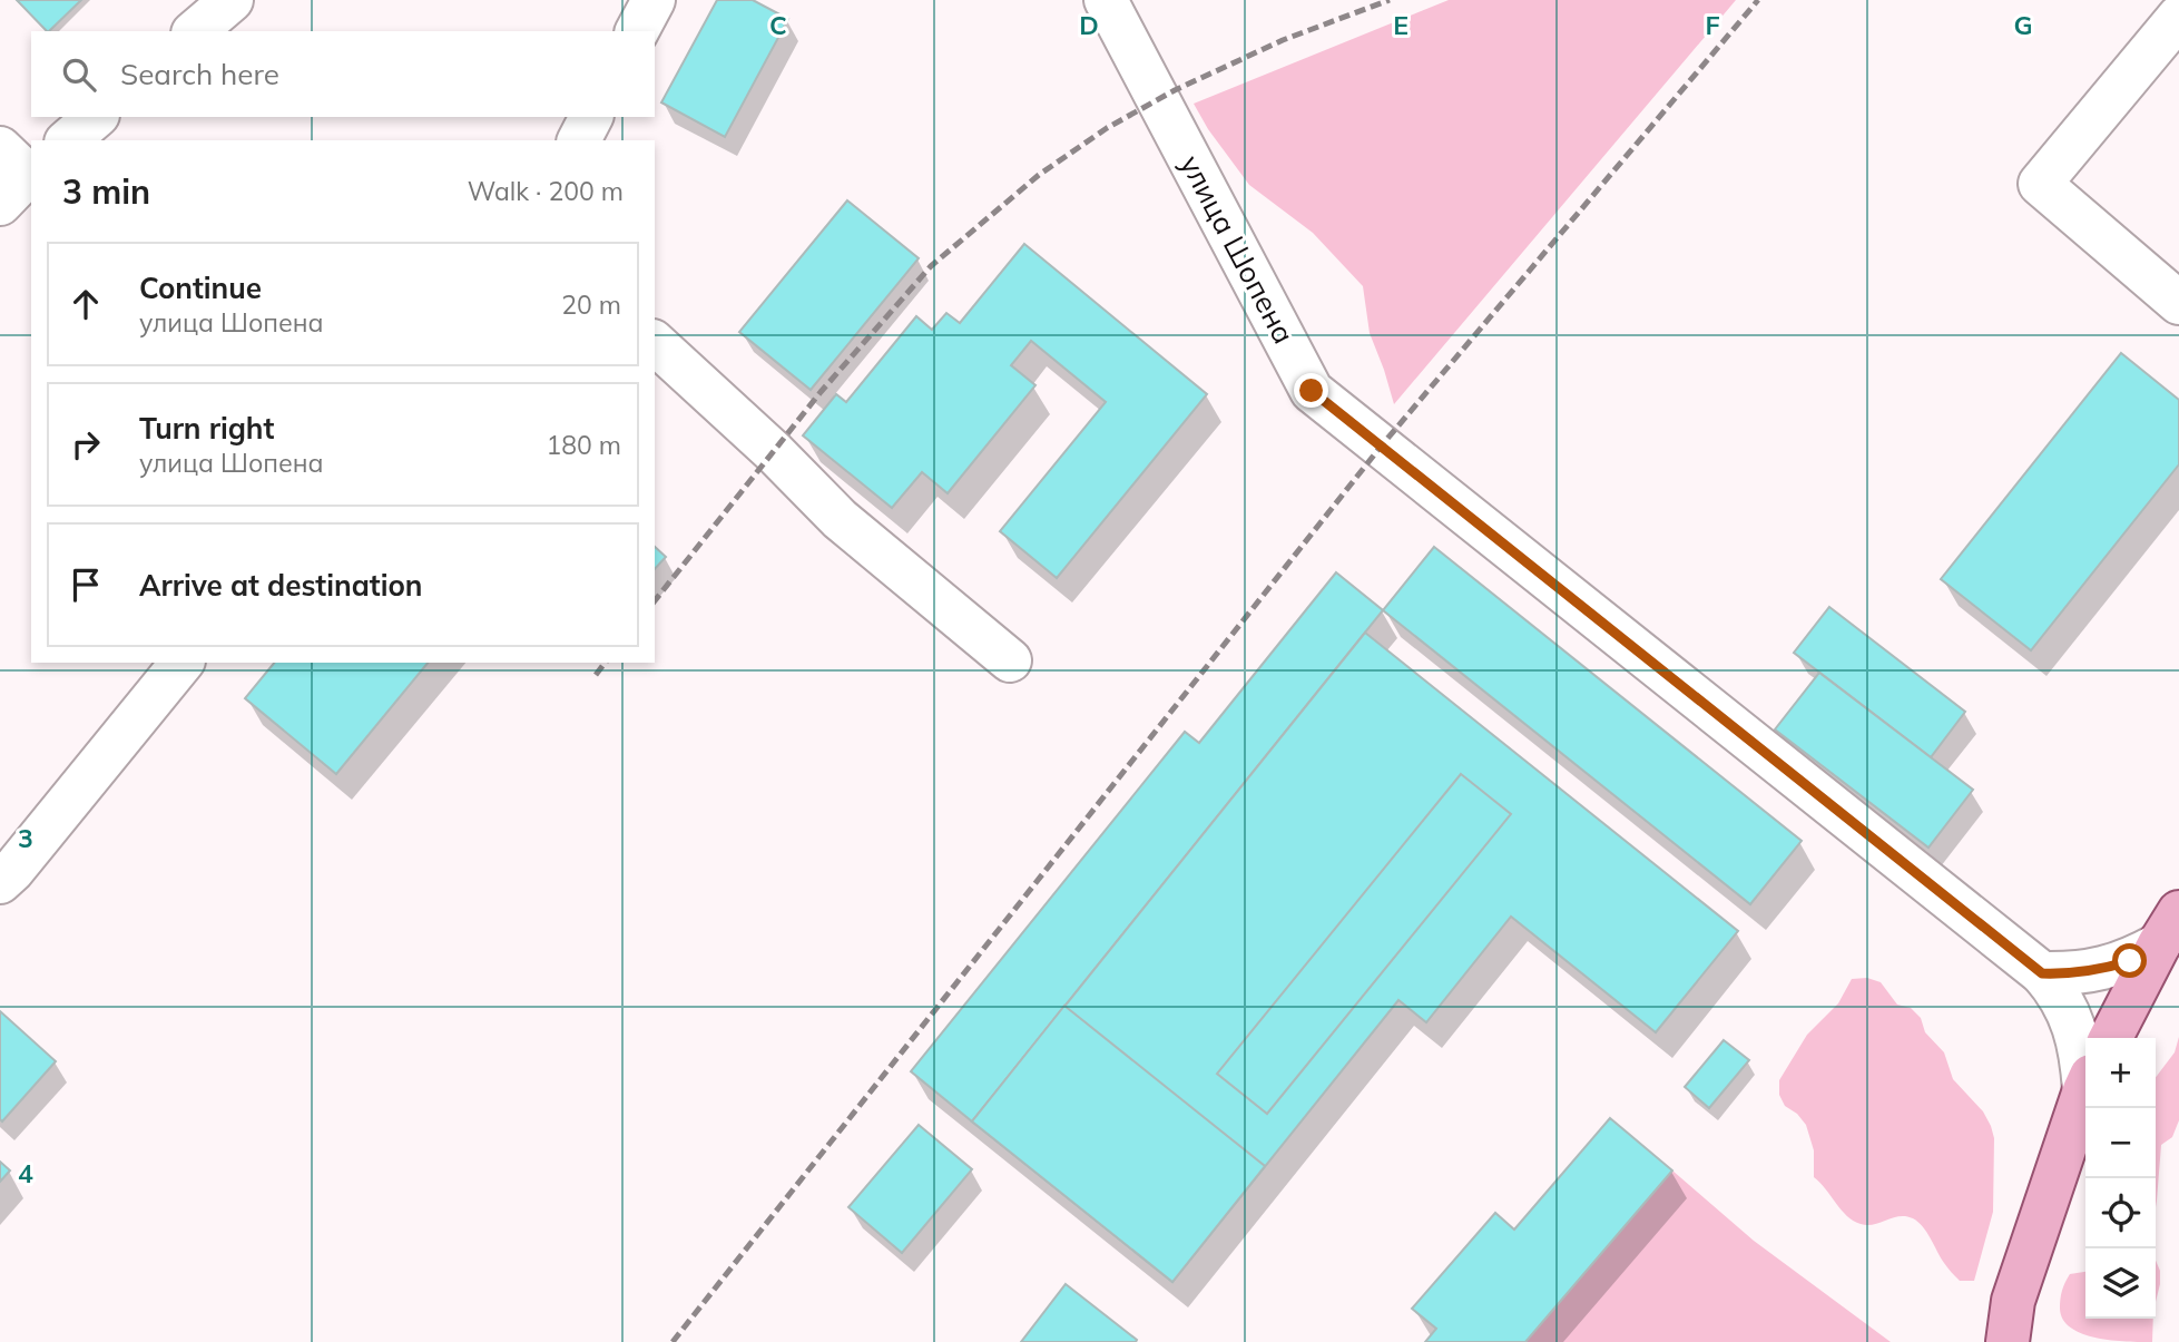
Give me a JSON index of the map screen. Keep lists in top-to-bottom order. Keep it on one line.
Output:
{"streets":{"street":["улица Шопена"]},"page":{"search":"Search here","heading":["3 min","Walk · 200 m"],"list":[["Continue","улица Шопена","20 m"],["Turn right","улица Шопена","180 m"],"Arrive at destination"],"map_buttons":["+","−"]},"grid":{"columns":["C","D","E","F","G"],"rows":["3","4"]}}
